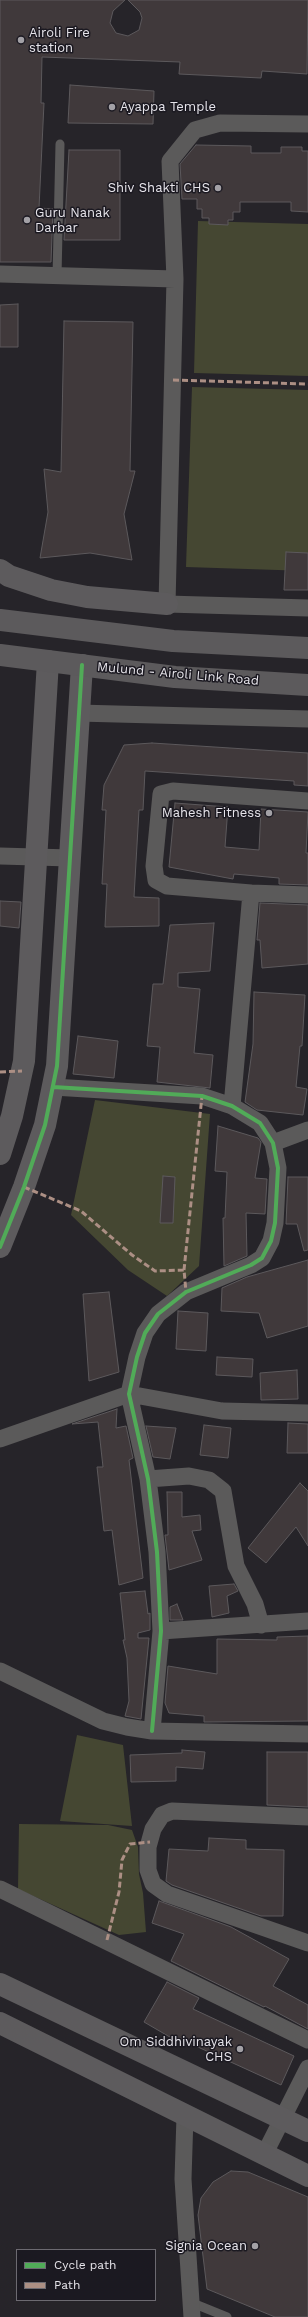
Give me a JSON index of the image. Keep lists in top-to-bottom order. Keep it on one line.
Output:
{"streets":{"main road":["Mulund - Airoli Link Road"]},"places":["Airoli Fire station","Ayappa Temple","Shiv Shakti CHS","Guru Nanak Darbar","Mahesh Fitness","Om Siddhivinayak CHS","Signia Ocean"],"legend":["Cycle path","Path"]}
